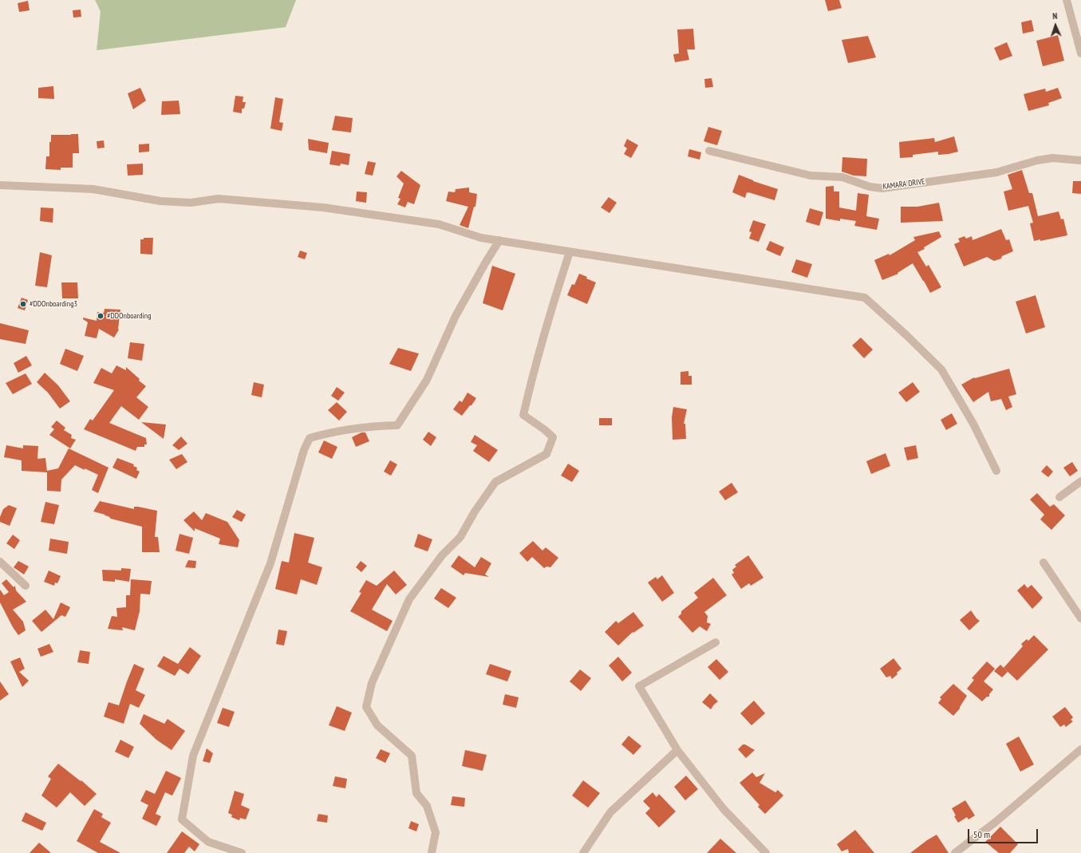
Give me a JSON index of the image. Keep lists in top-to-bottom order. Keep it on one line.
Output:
{"streets":{"street":["KAMARA DRIVE"]},"places":["#DDOnboarding3","#DDOnboarding"],"scale_bar":"50 m","north":"top"}
